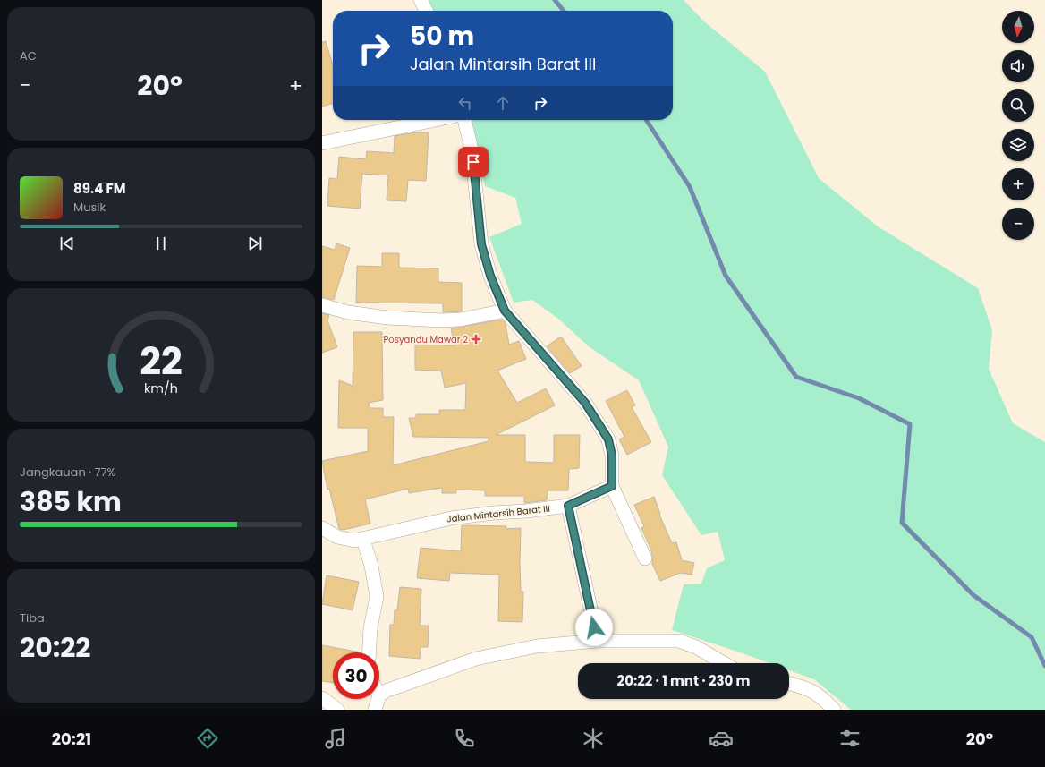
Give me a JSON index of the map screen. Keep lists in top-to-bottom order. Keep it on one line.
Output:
{"streets":{"street":["Jalan Mintarsih Barat III"]},"places":{"health":["Posyandu Mawar 2"]},"north":"bottom","page":{"tile":["AC",["Jangkauan · 77%","385 km"],["Tiba","20:22"]],"map_buttons":["+","−"],"turn":["50 m","Jalan Mintarsih Barat III"],"heat":["−","20°","+"],"song":["89.4 FM","Musik"],"limit":"30","trip":"20:22 · 1 mnt · 230 m","tabs":["20:21","20°"],"gauge":["22","km/h"]}}
